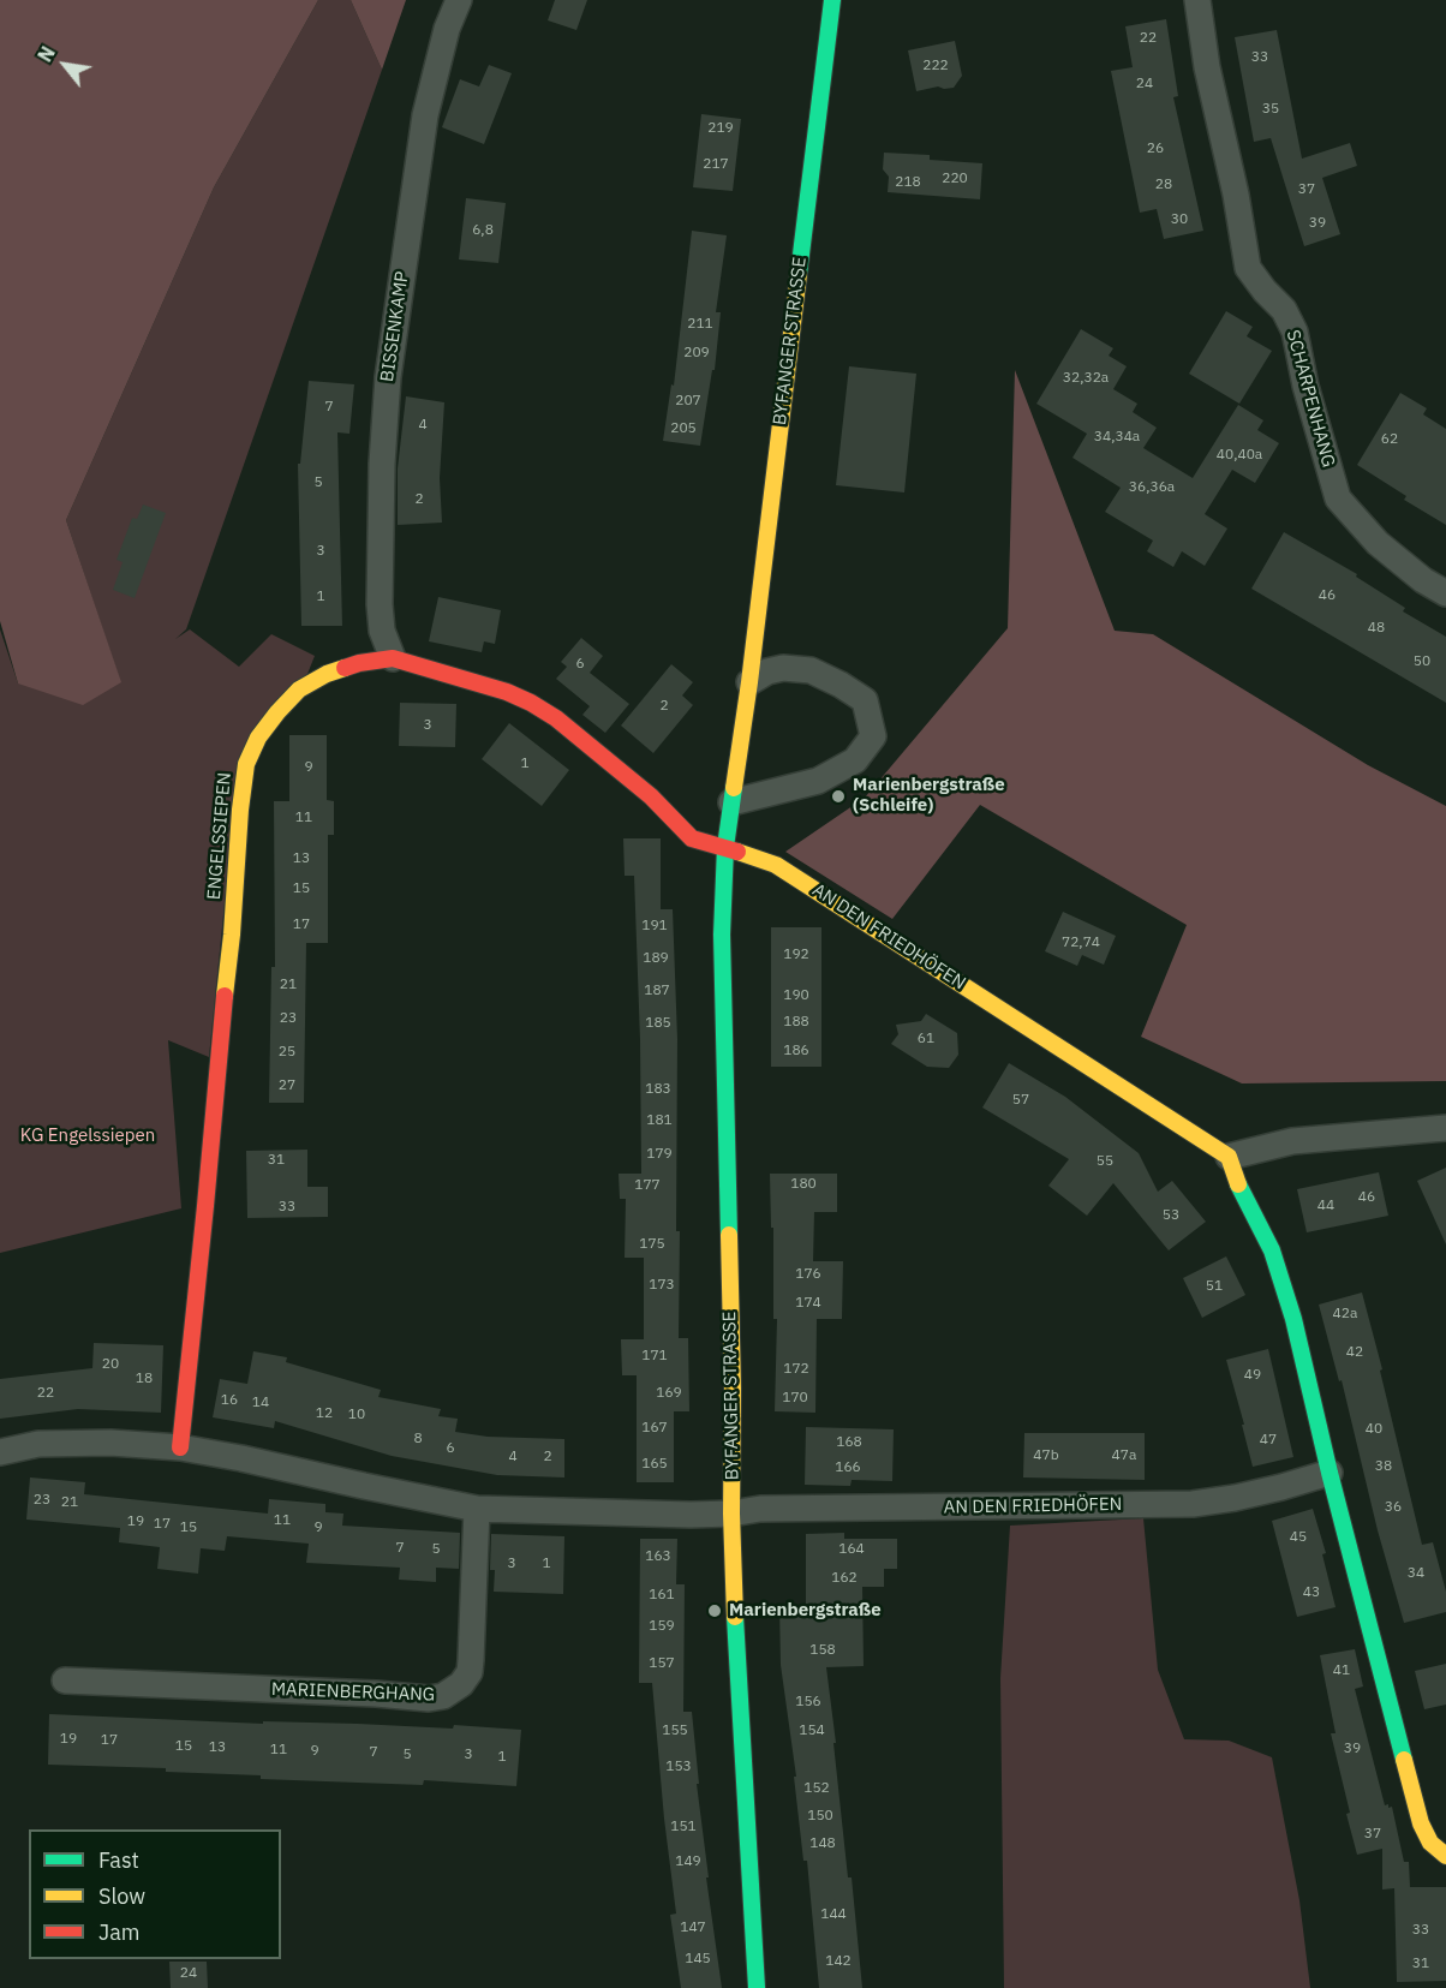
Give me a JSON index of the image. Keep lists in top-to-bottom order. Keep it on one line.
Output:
{"streets":{"street":["BISSENKAMP","BYFANGER STRASSE","SCHARPENHANG","ENGELSSIEPEN","AN DEN FRIEDHÖFEN","MARIENBERGHANG"]},"crossings":[["BISSENKAMP","ENGELSSIEPEN"],["BYFANGER STRASSE","ENGELSSIEPEN"],["BYFANGER STRASSE","AN DEN FRIEDHÖFEN"],["ENGELSSIEPEN","AN DEN FRIEDHÖFEN"]],"parks":["KG Engelssiepen"],"places":["Marienbergstraße (Schleife)","Marienbergstraße"],"house_numbers":["22","33","222","24","35","219","26","217","220","218","28","37","30","39","6,8","211","209","32,32a","207","7","4","205","34,34a","62","40,40a","5","36,36a","2","3","46","1","48","50","6","2","3","1","9","11","13","15","17","191","72,74","192","189","21","187","190","23","188","185","61","186","25","27","183","57","181","179","31","55","180","177","46","44","33","53","175","176","173","51","174","42a","42","171","20","172","49","18","22","169","170","16","14","12","10","167","40","8","47","168","6","47b","47a","4","2","165","38","166","23","21","36","11","19","17","15","9","45","7","5","164","163","3","1","34","162","43","161","159","158","157","41","156","155","154","19","17","15","13","39","11","9","7","5","3","1","153","152","150","151","37","148","149","144","147","33","145","142","31","24"],"legend":["Fast","Slow","Jam"],"north":"top left"}
